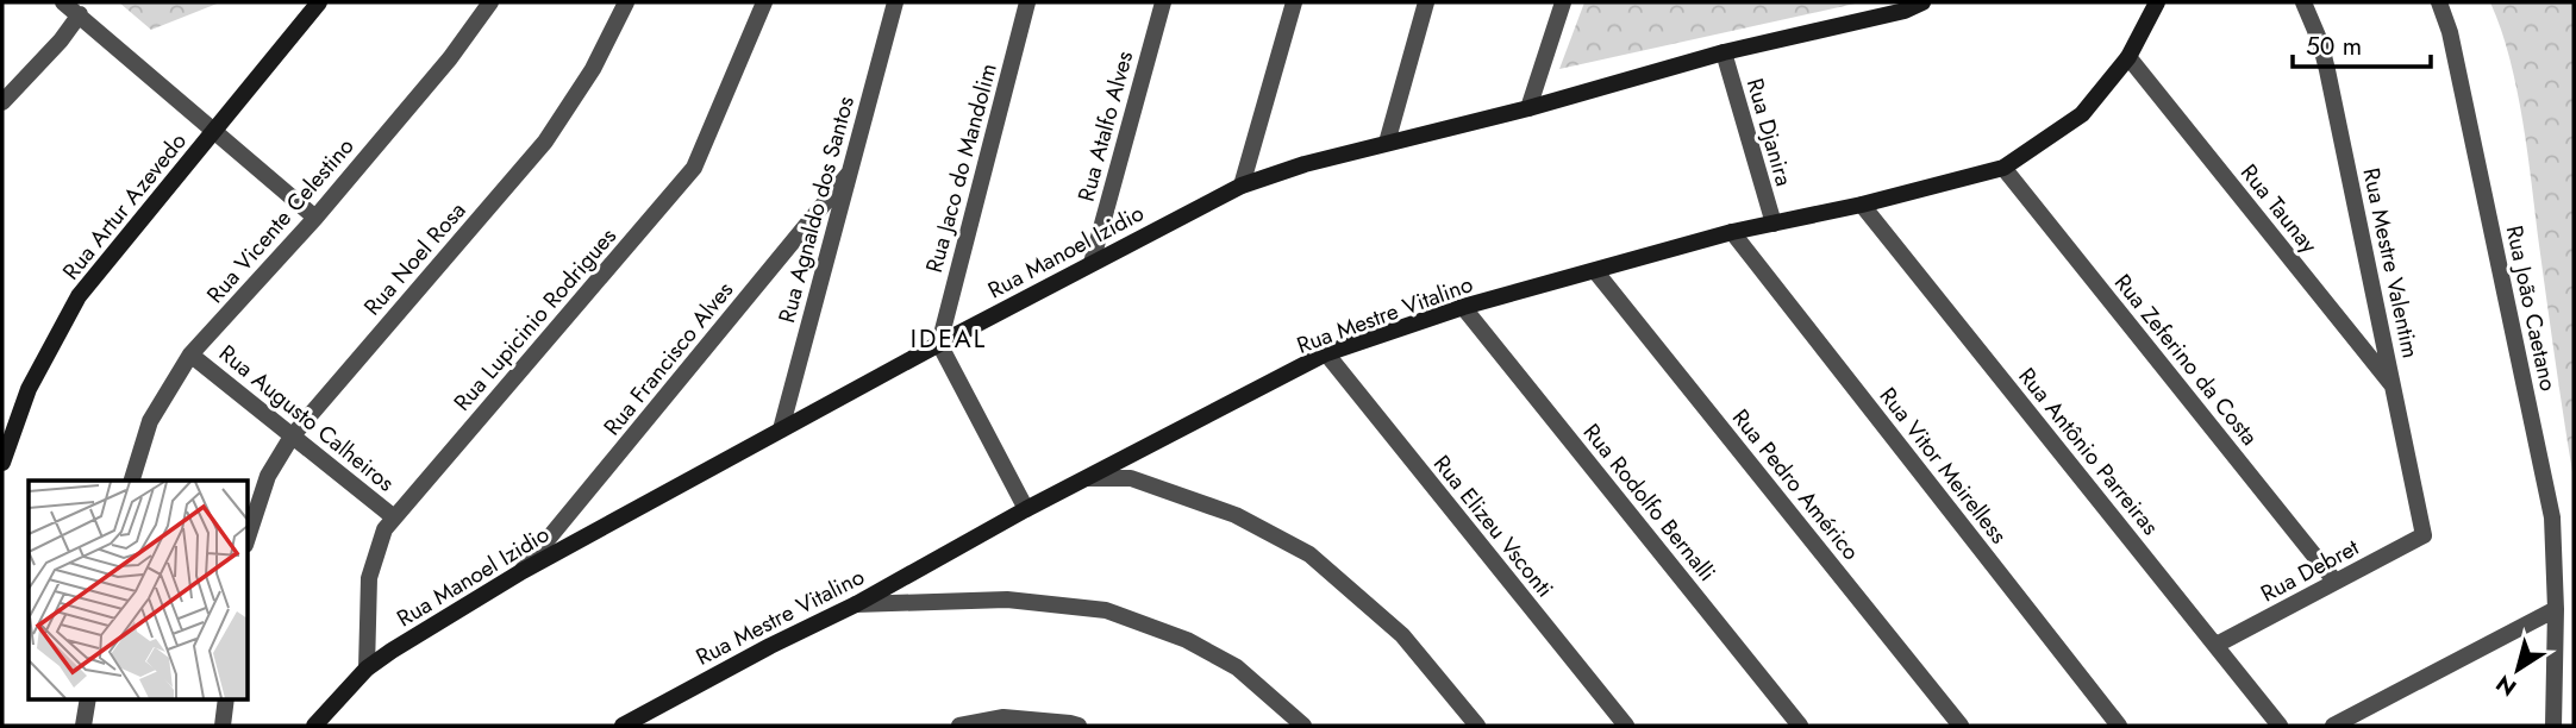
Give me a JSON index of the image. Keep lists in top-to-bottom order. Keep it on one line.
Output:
{"streets":{"street":["Rua Atalfo Alves","Rua Djanira","Rua Jaco do Mandolim","Rua Artur Azevedo","Rua Taunay","Rua Agnaldo dos Santos","Rua Vicente Celestino","Rua Manoel Izidio","Rua Noel Rosa","Rua Mestre Valentim","Rua João Caetano","Rua Mestre Vitalino","Rua Lupicinio Rodrigues","Rua Francisco Alves","Rua Zeferino da Costa","Rua Augusto Calheiros","Rua Antônio Parreiras","Rua Vitor Meirelless","Rua Pedro Américo","Rua Rodolfo Bernalli","Rua Elizeu Vsconti","Rua Debret"]},"crossings":[["Rua Atalfo Alves","Rua Manoel Izidio"],["Rua Djanira","Rua Manoel Izidio"],["Rua Djanira","Rua Mestre Vitalino"],["Rua Jaco do Mandolim","Rua Manoel Izidio"],["Rua Taunay","Rua Mestre Valentim"],["Rua Taunay","Rua Mestre Vitalino"],["Rua Agnaldo dos Santos","Rua Manoel Izidio"],["Rua Agnaldo dos Santos","Rua Francisco Alves"],["Rua Vicente Celestino","Rua Augusto Calheiros"],["Rua Manoel Izidio","Rua Lupicinio Rodrigues"],["Rua Manoel Izidio","Rua Francisco Alves"],["Rua Noel Rosa","Rua Augusto Calheiros"],["Rua Mestre Valentim","Rua Debret"],["Rua Mestre Vitalino","Rua Zeferino da Costa"],["Rua Mestre Vitalino","Rua Antônio Parreiras"],["Rua Mestre Vitalino","Rua Vitor Meirelless"],["Rua Mestre Vitalino","Rua Pedro Américo"],["Rua Mestre Vitalino","Rua Rodolfo Bernalli"],["Rua Mestre Vitalino","Rua Elizeu Vsconti"],["Rua Lupicinio Rodrigues","Rua Augusto Calheiros"],["Rua Zeferino da Costa","Rua Debret"],["Rua Antônio Parreiras","Rua Debret"]],"districts":["IDEAL"],"scale_bar":"50 m","north":"bottom left"}
